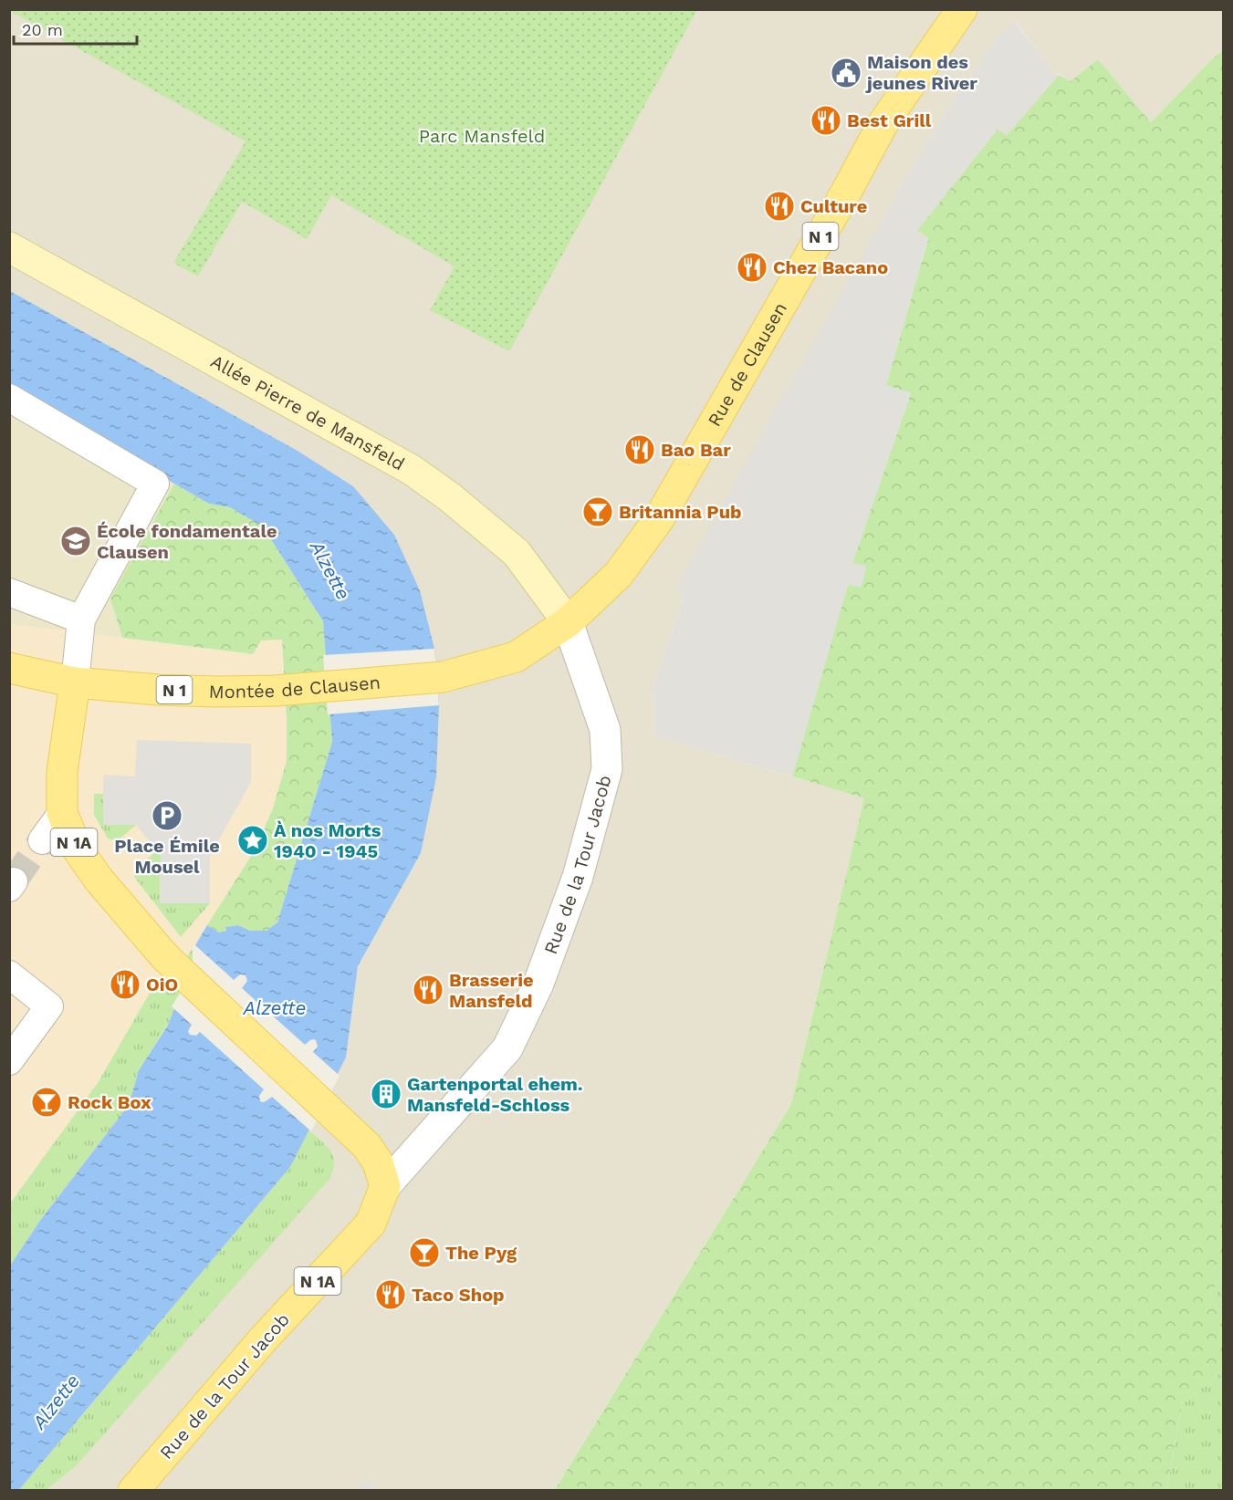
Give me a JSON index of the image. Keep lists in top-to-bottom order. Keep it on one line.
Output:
{"streets":{"main road":["N 1","Rue de Clausen","Allée Pierre de Mansfeld","Montée de Clausen","N 1A","Rue de la Tour Jacob"]},"crossings":[["Rue de Clausen","Allée Pierre de Mansfeld"],["Rue de Clausen","Montée de Clausen"],["Rue de Clausen","Rue de la Tour Jacob"],["Allée Pierre de Mansfeld","Montée de Clausen"],["Allée Pierre de Mansfeld","Rue de la Tour Jacob"],["Montée de Clausen","N 1A"],["Montée de Clausen","Rue de la Tour Jacob"],["N 1A","Rue de la Tour Jacob"]],"water":["Alzette"],"parks":["Parc Mansfeld"],"places":{"public building":["Maison des jeunes River"],"restaurant":["Best Grill","Culture","Chez Bacano","Bao Bar","OiO","Brasserie Mansfeld","Taco Shop"],"bar":["Britannia Pub","Rock Box","The Pyg"],"school or university":["École fondamentale Clausen"],"parking":["Place Émile Mousel"],"place":["À nos Morts 1940 - 1945"],"building":["Gartenportal ehem. Mansfeld-Schloss"]},"scale_bar":"20 m"}
